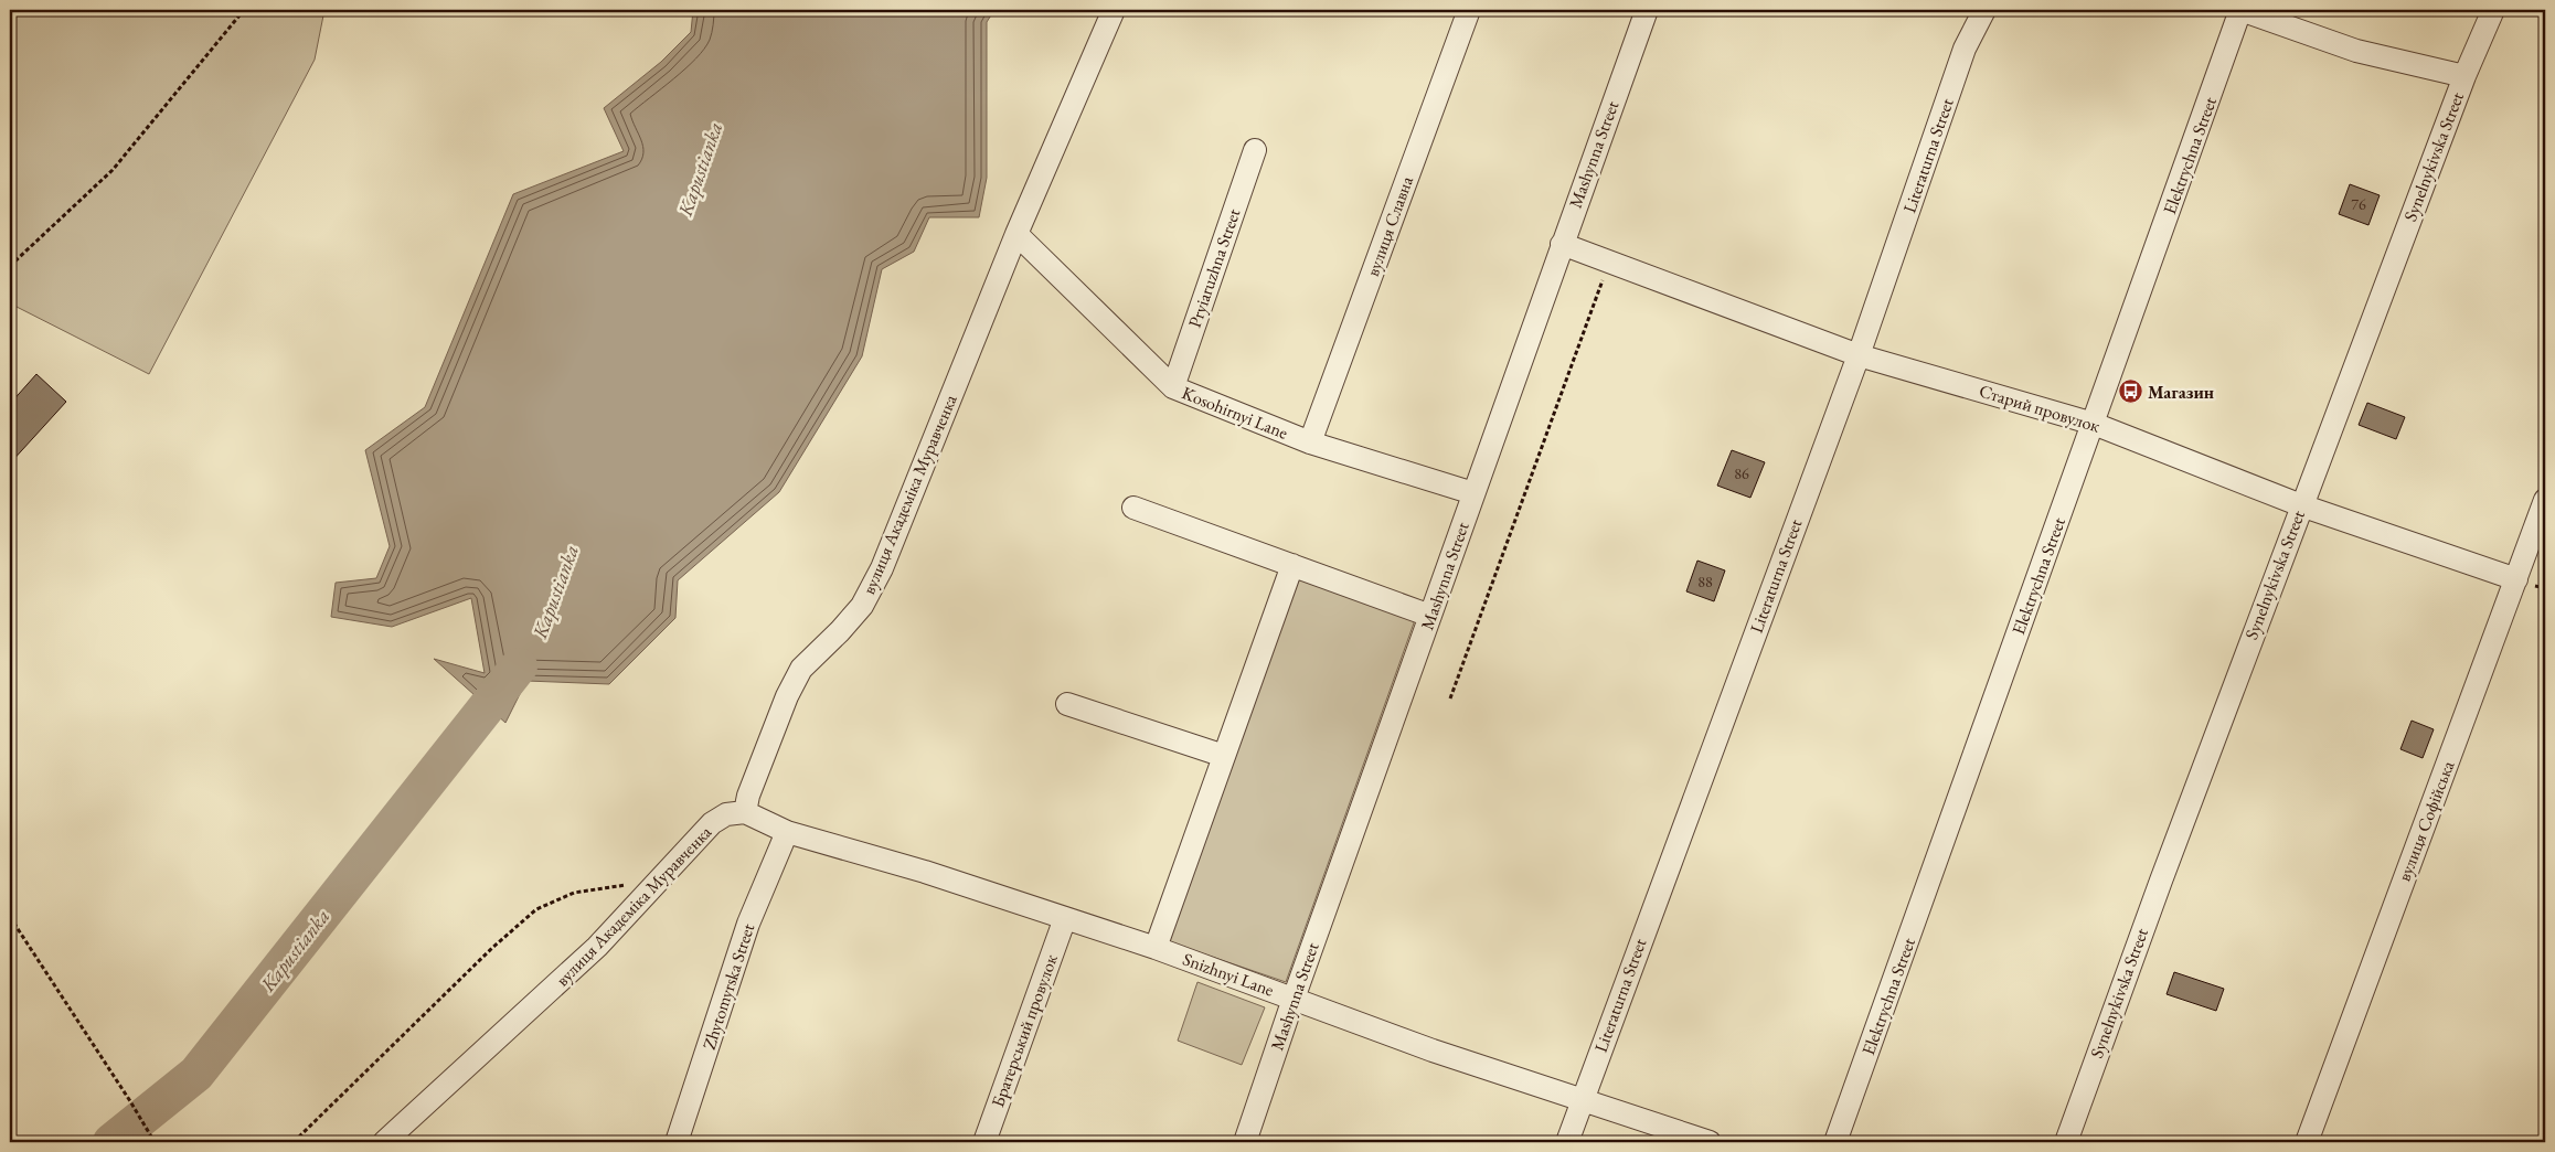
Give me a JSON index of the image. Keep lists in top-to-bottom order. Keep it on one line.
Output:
{"streets":{"street":["Mashynna Street","Literaturna Street","Elektrychna Street","Synelnykivska Street","вулиця Славна","Pryiaruzhna Street","Старий провулок","Kosohirnyi Lane","вулиця Академіка Муравченка","вулиця Софійська","Snizhnyi Lane","Zhytomyrska Street","Братерський провулок"]},"crossings":[["Mashynna Street","Старий провулок"],["Mashynna Street","Kosohirnyi Lane"],["Mashynna Street","Snizhnyi Lane"],["Literaturna Street","Старий провулок"],["Literaturna Street","Snizhnyi Lane"],["Elektrychna Street","Старий провулок"],["Synelnykivska Street","Старий провулок"],["вулиця Славна","Kosohirnyi Lane"],["Pryiaruzhna Street","Kosohirnyi Lane"],["Старий провулок","вулиця Софійська"],["Kosohirnyi Lane","вулиця Академіка Муравченка"],["вулиця Академіка Муравченка","Snizhnyi Lane"],["Snizhnyi Lane","Zhytomyrska Street"],["Snizhnyi Lane","Братерський провулок"]],"water":["Kapustianka"],"places":{"bus stop":["Магазин"]},"house_numbers":["76","86","88"]}
